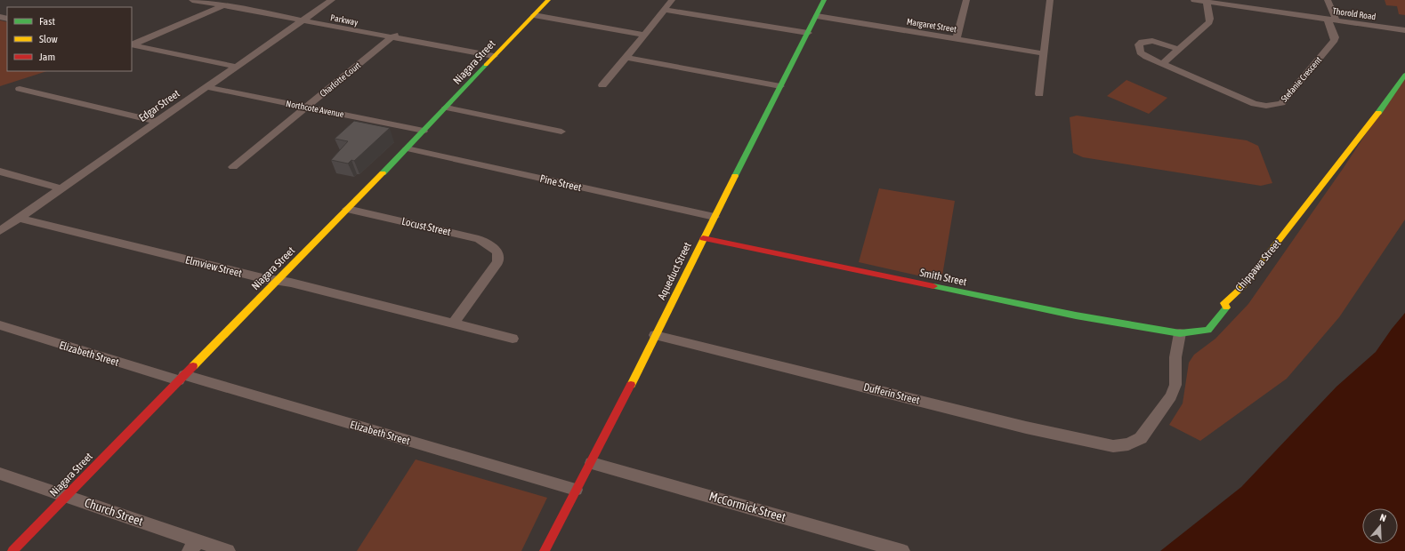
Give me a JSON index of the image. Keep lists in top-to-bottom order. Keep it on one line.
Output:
{"streets":{"street":["Thorold Road","Parkway","Margaret Street","Niagara Street","Charlotte Court","Stefanie Crescent","Edgar Street","Northcote Avenue","Pine Street","Locust Street","Chippawa Street","Elmview Street","Aqueduct Street","Smith Street","Elizabeth Street","Dufferin Street","McCormick Street","Church Street"]},"crossings":[["Thorold Road","Stefanie Crescent"],["Parkway","Niagara Street"],["Parkway","Charlotte Court"],["Parkway","Edgar Street"],["Margaret Street","Aqueduct Street"],["Niagara Street","Northcote Avenue"],["Niagara Street","Pine Street"],["Niagara Street","Locust Street"],["Niagara Street","Elmview Street"],["Niagara Street","Elizabeth Street"],["Niagara Street","Church Street"],["Charlotte Court","Northcote Avenue"],["Edgar Street","Northcote Avenue"],["Edgar Street","Elmview Street"],["Pine Street","Aqueduct Street"],["Locust Street","Elmview Street"],["Chippawa Street","Smith Street"],["Chippawa Street","Dufferin Street"],["Aqueduct Street","Smith Street"],["Aqueduct Street","Elizabeth Street"],["Aqueduct Street","Dufferin Street"],["Aqueduct Street","McCormick Street"],["Smith Street","Dufferin Street"]],"legend":["Fast","Slow","Jam"],"north":"top"}
